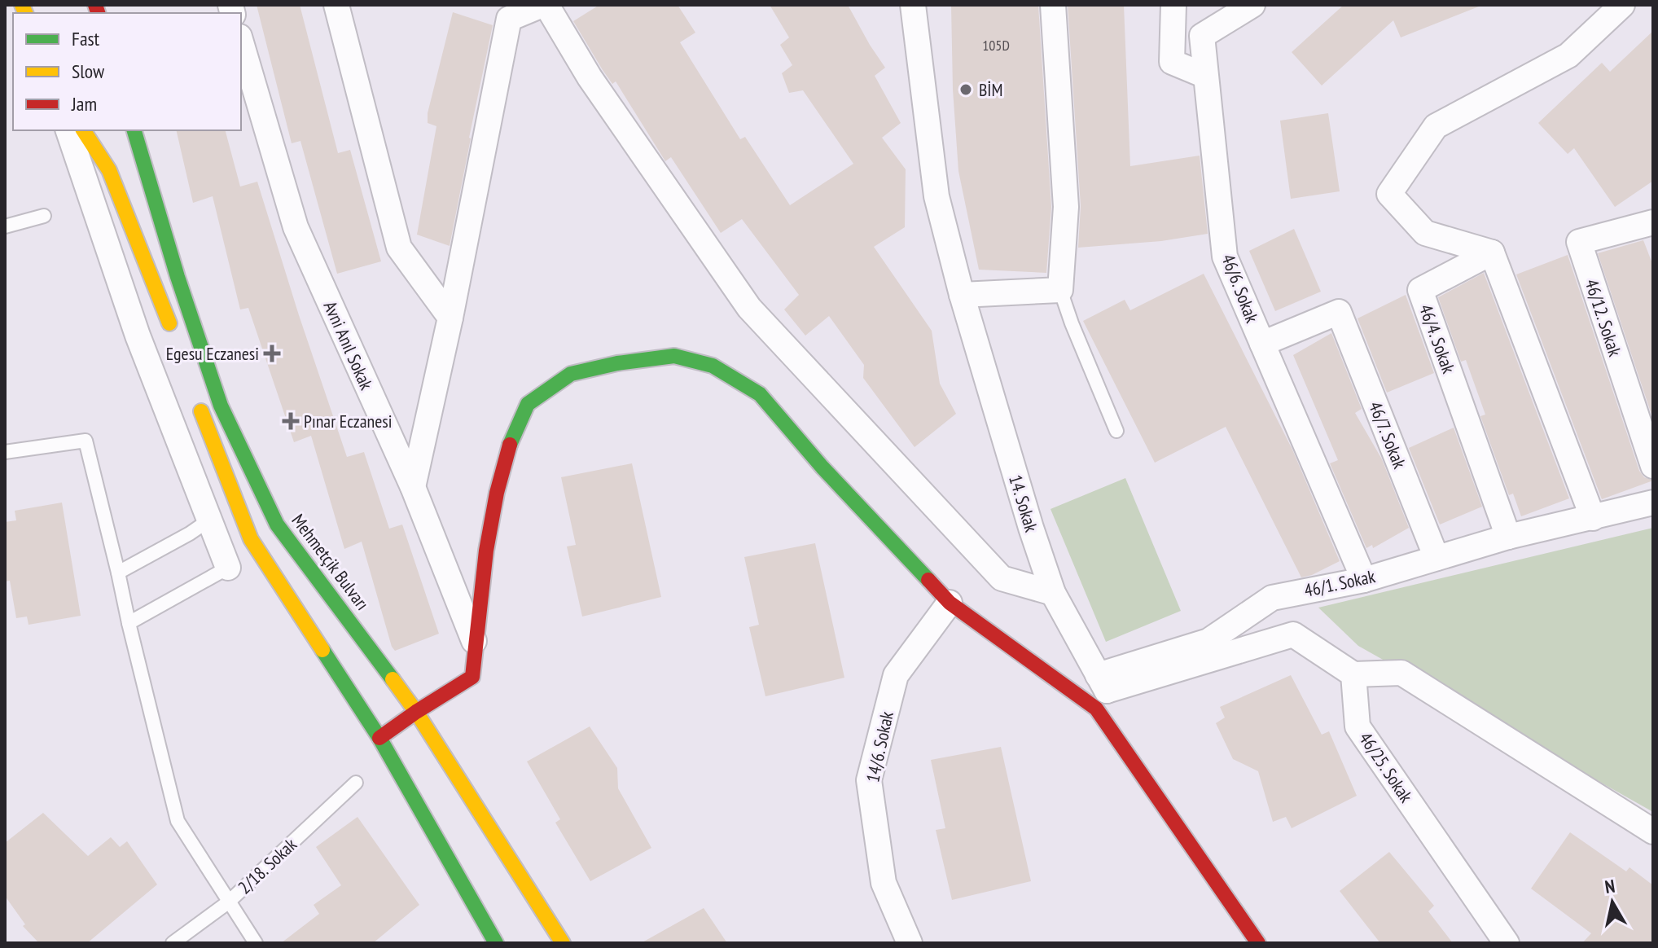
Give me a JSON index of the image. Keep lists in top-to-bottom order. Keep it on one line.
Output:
{"streets":{"main road":["14. Sokak","Mehmetçik Bulvarı"],"street":["46/6. Sokak","46/12. Sokak","46/4. Sokak","Avni Anıl Sokak","46/7. Sokak","46/1. Sokak","14/6. Sokak","46/25. Sokak"],"lane":["2/18. Sokak"]},"crossings":[["46/6. Sokak","46/7. Sokak"],["46/6. Sokak","46/1. Sokak"],["46/4. Sokak","46/1. Sokak"],["46/7. Sokak","46/1. Sokak"],["14. Sokak","46/1. Sokak"]],"places":{"other":["BİM"],"health":["Egesu Eczanesi","Pınar Eczanesi"]},"house_numbers":["105D"],"legend":["Fast","Slow","Jam"],"north":"top"}
